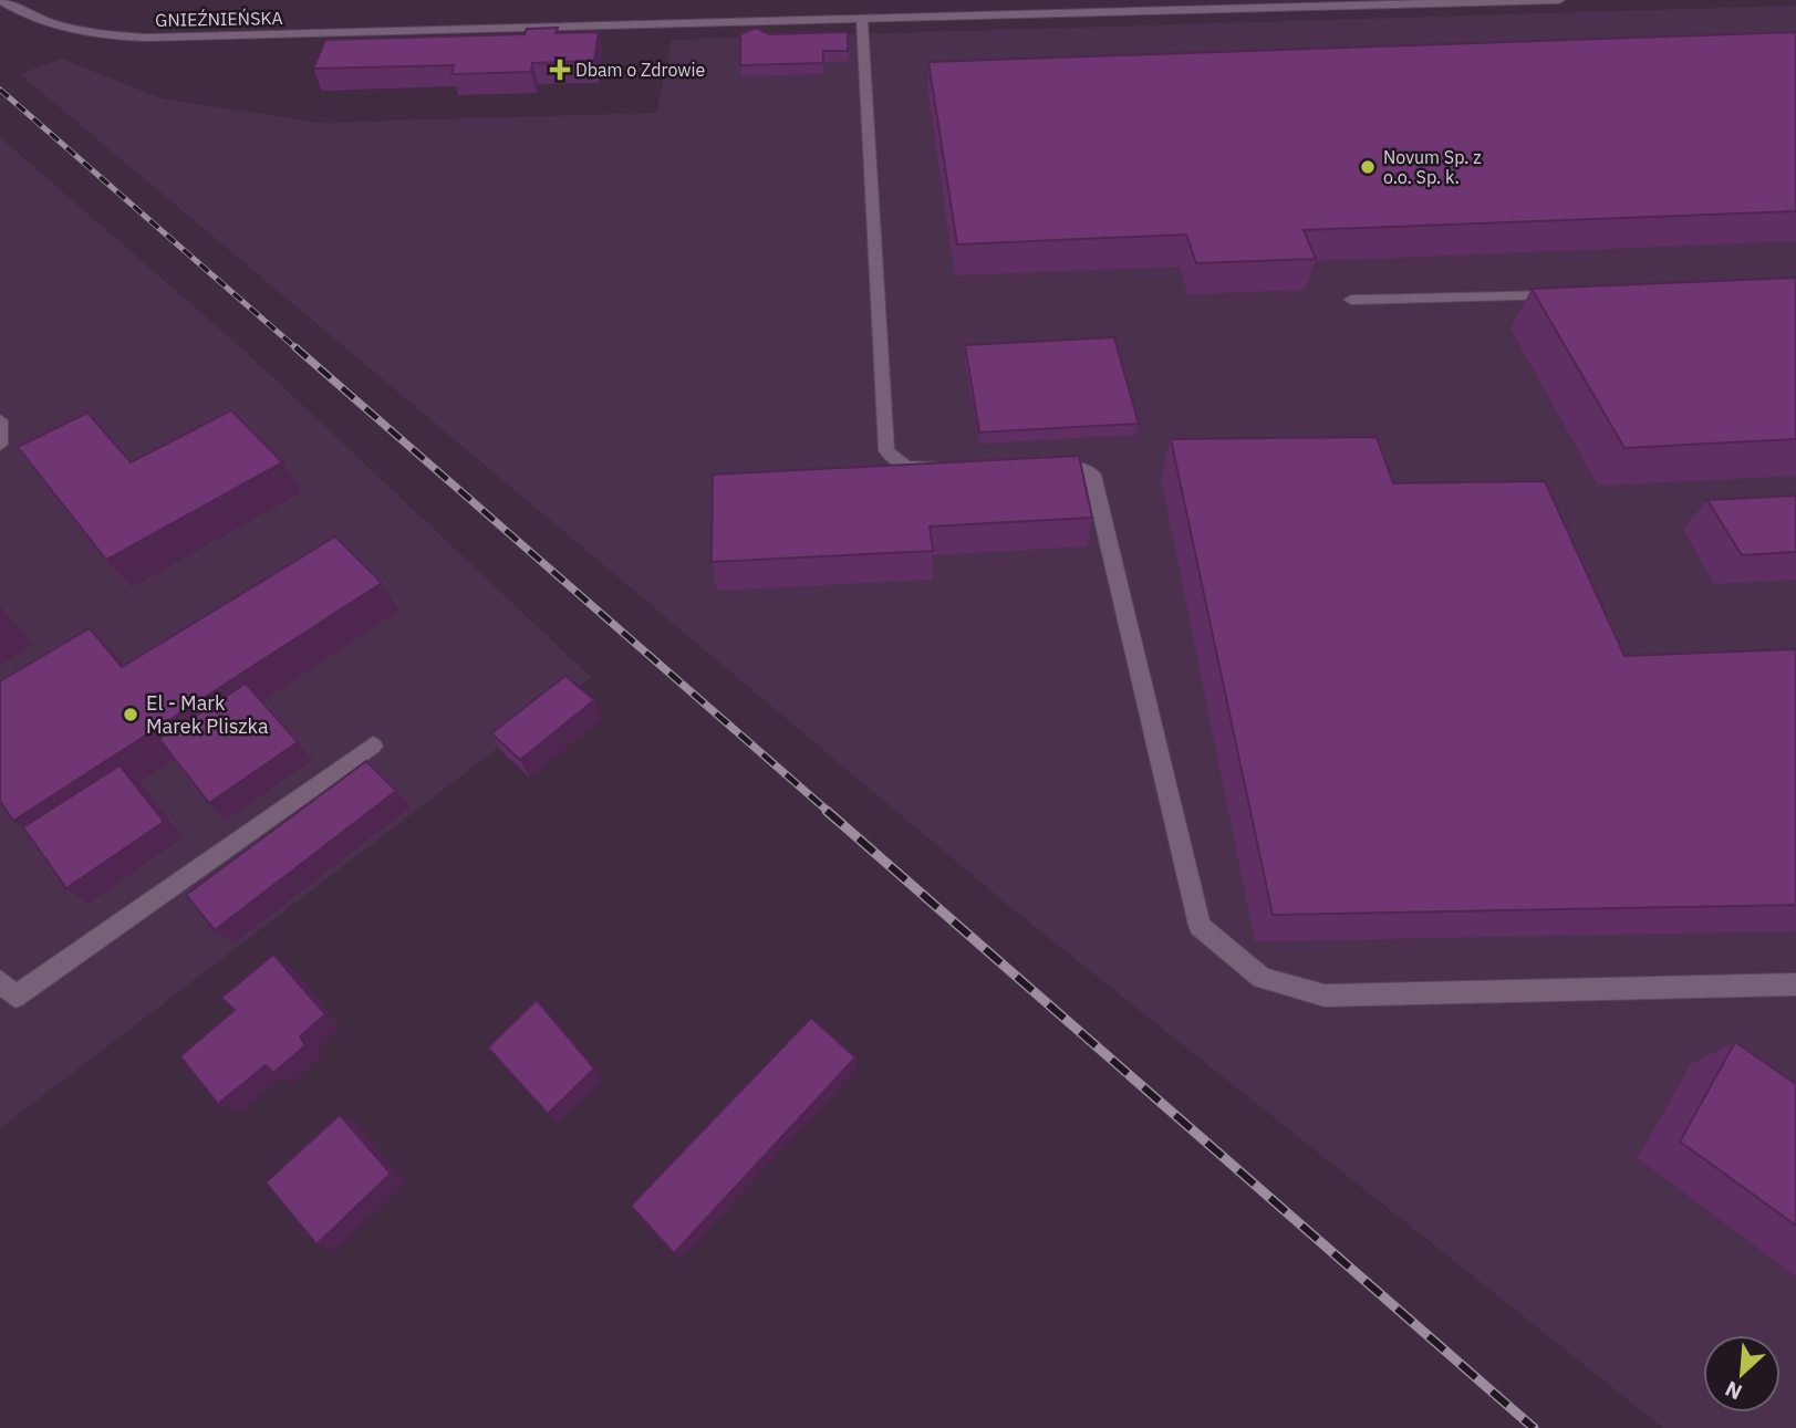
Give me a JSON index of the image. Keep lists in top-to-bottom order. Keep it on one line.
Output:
{"streets":{"street":["GNIEŹNIEŃSKA"]},"places":{"health":["Dbam o Zdrowie"],"other":["Novum Sp. z o.o. Sp. k.","El - Mark Marek Pliszka"]},"north":"bottom left"}
